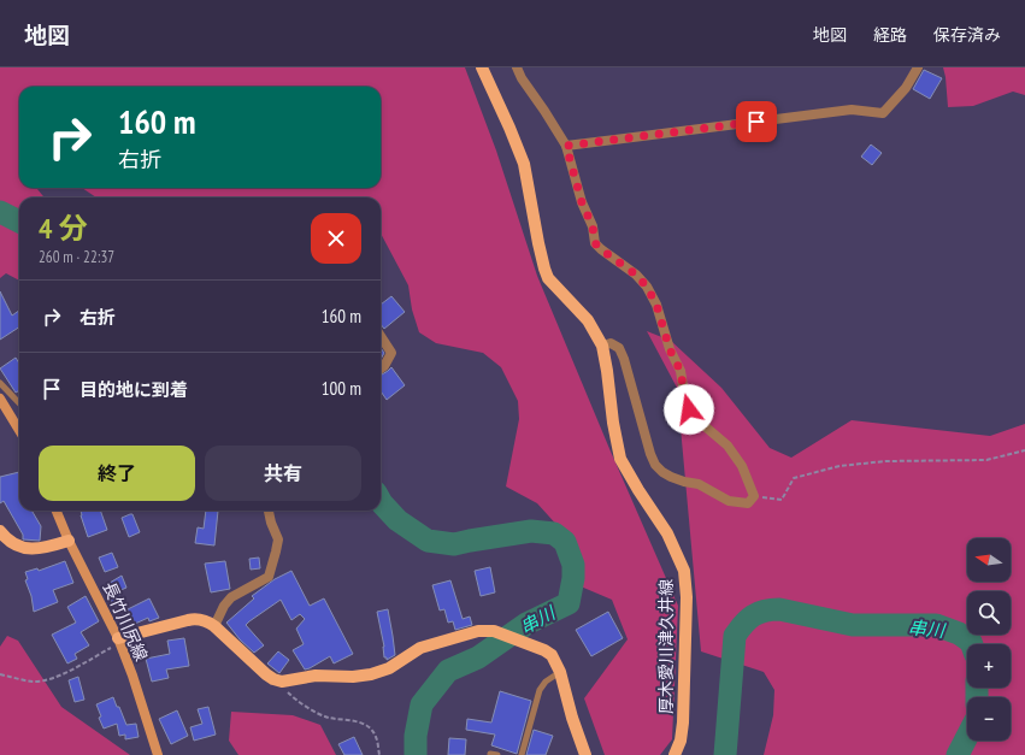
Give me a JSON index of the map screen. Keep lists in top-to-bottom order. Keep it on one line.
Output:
{"streets":{"main road":["長竹川尻線","厚木愛川津久井線"]},"water":["串川"],"north":"left","page":{"header":"地図","nav":["地図","経路","保存済み"],"turn":["160 m","右折"],"heading":["4 分","260 m · 22:37"],"list":[{"name":"右折","value":"160 m"},{"name":"目的地に到着","value":"100 m"}],"buttons":["終了","共有"],"map_buttons":["+","−"]}}
